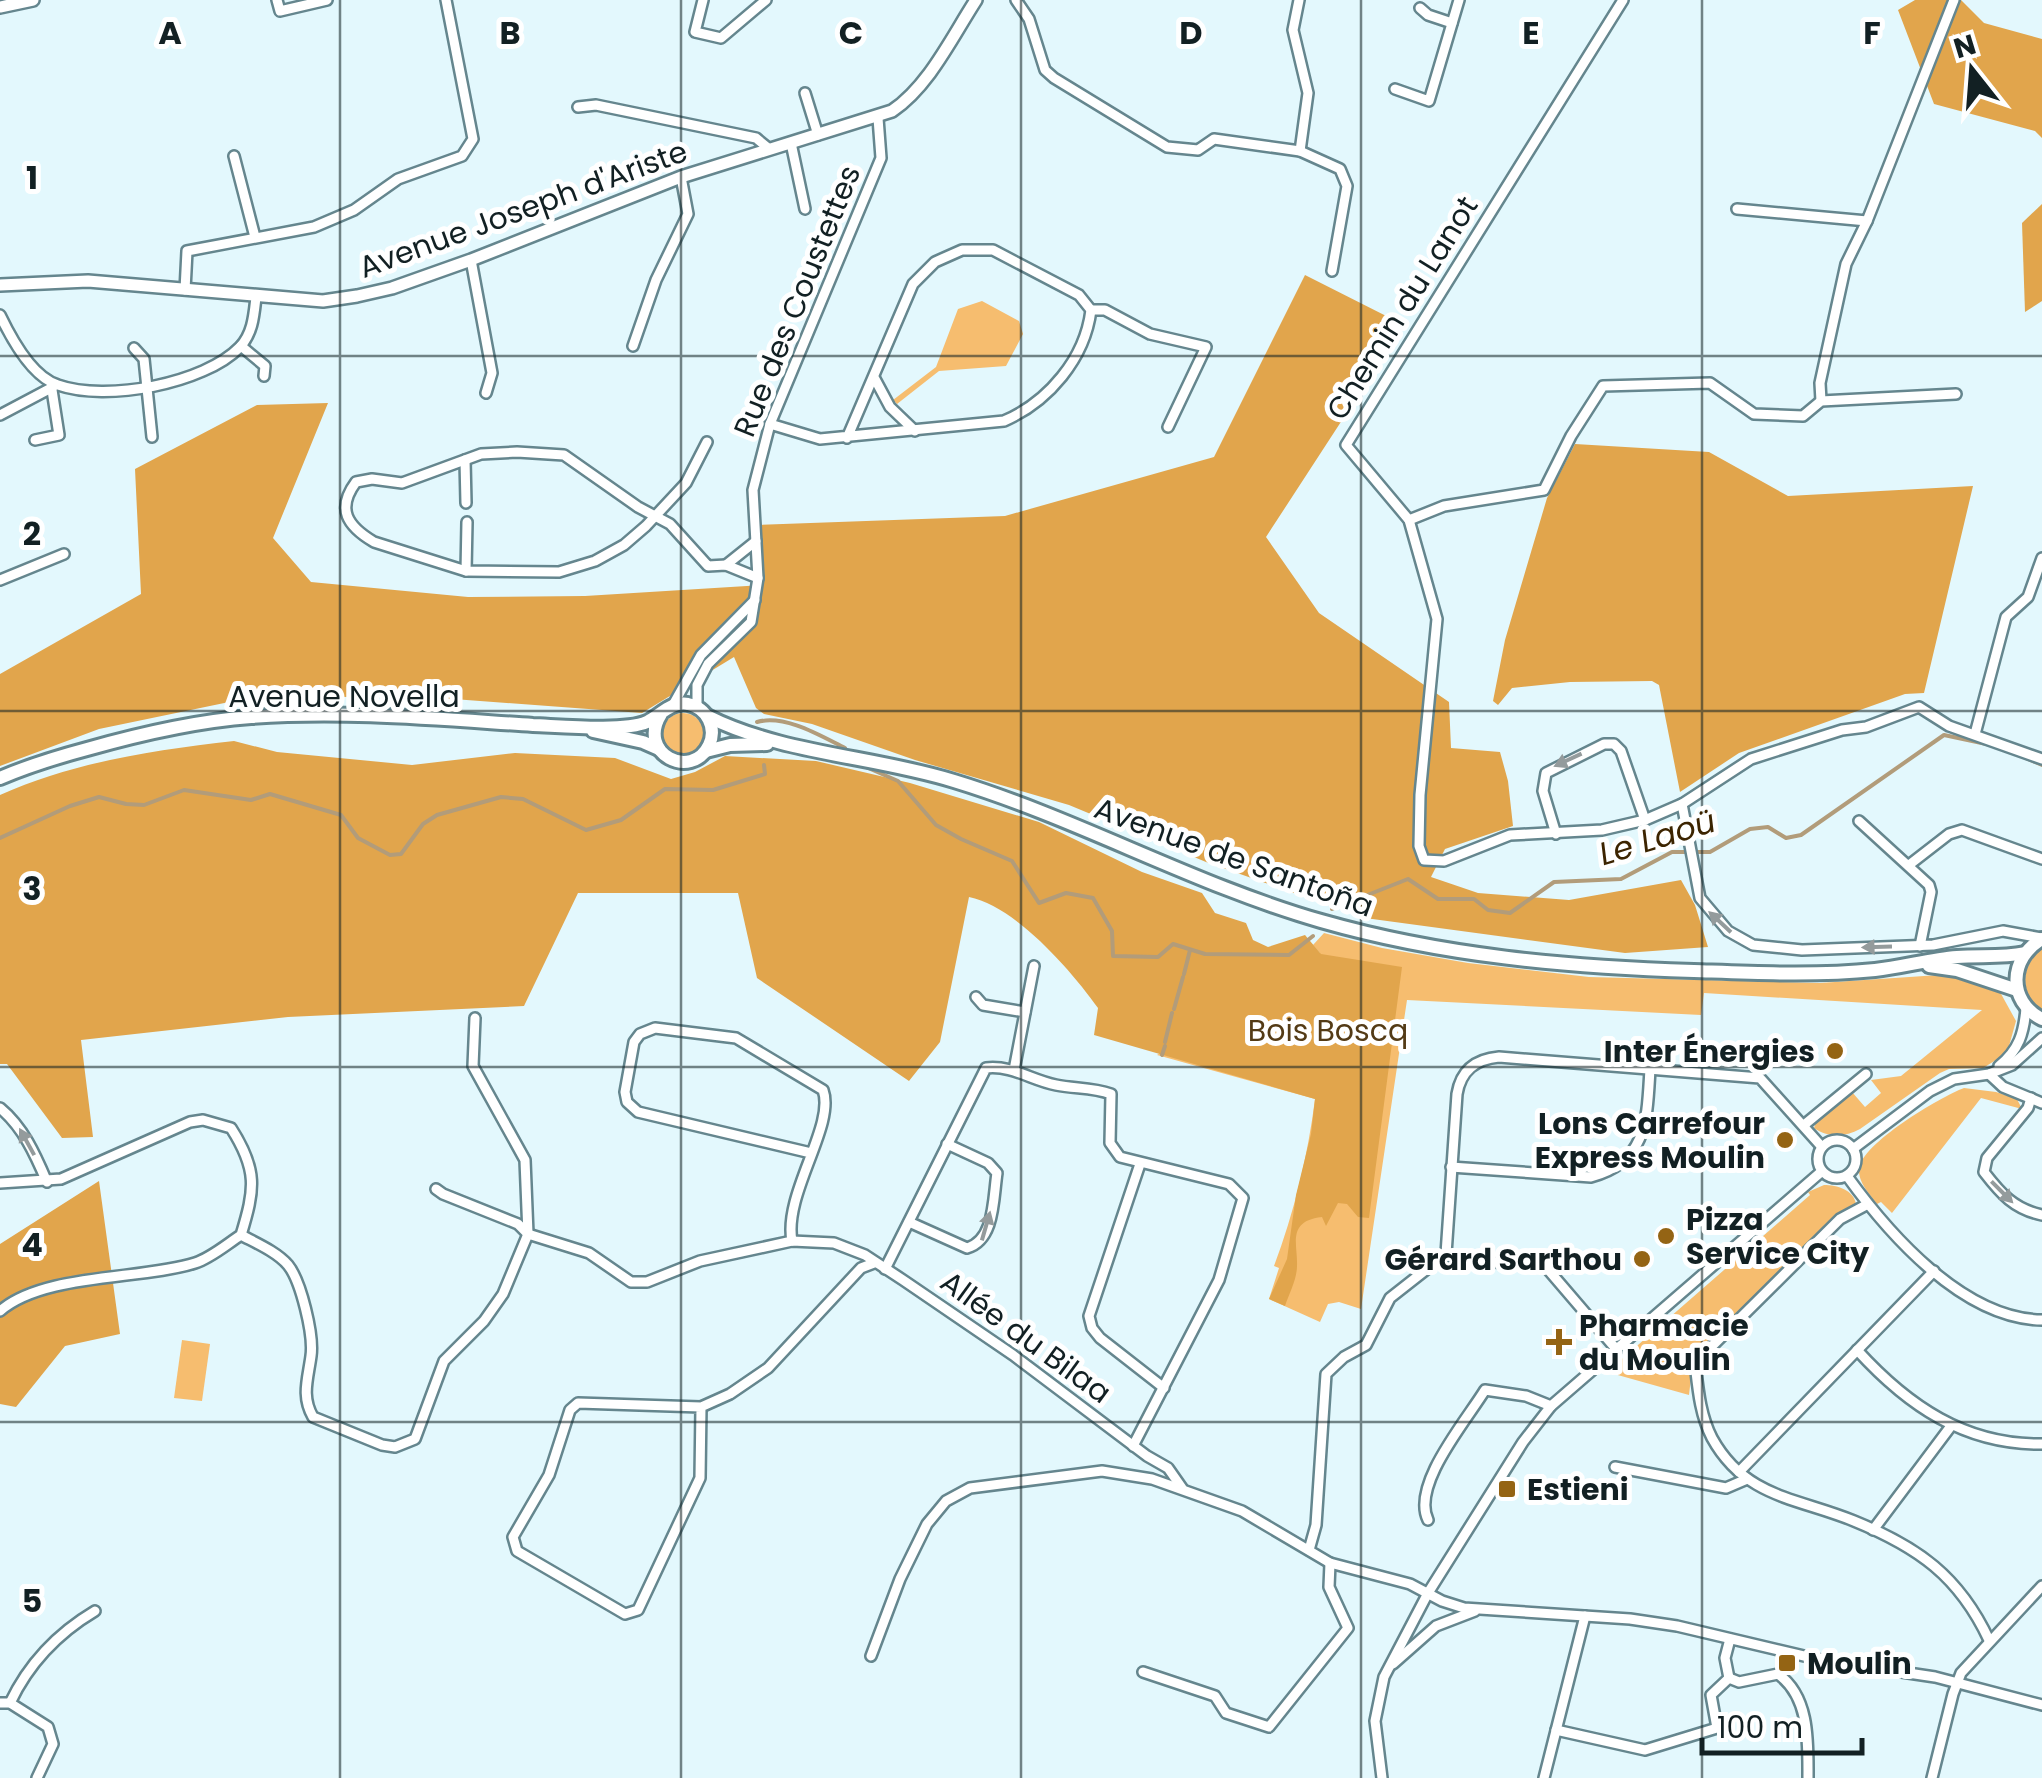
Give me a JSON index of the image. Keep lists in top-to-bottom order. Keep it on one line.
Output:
{"streets":{"main road":["Avenue Novella","Avenue de Santoña"],"street":["Avenue Joseph d'Ariste","Rue des Coustettes","Chemin du Lanot","Allée du Bilaa"]},"crossings":[["Avenue Joseph d'Ariste","Rue des Coustettes"],["Rue des Coustettes","Avenue Novella"],["Rue des Coustettes","Avenue de Santoña"],["Avenue Novella","Avenue de Santoña"]],"water":["Le Laoü"],"parks":["Bois Boscq"],"places":{"other":["Inter Énergies","Lons Carrefour Express Moulin","Pizza Service City","Gérard Sarthou"],"health":["Pharmacie du Moulin"],"transit":["Estieni","Moulin"]},"scale_bar":"100 m","north":"top","grid":{"columns":["A","B","C","D","E","F"],"rows":["1","2","3","4","5"]}}
